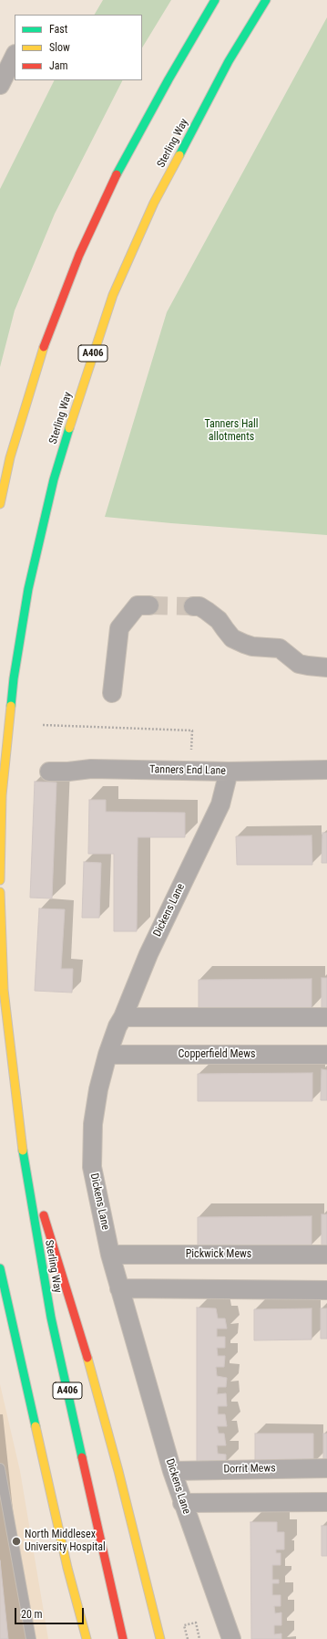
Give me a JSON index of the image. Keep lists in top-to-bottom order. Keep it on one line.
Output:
{"streets":{"highway":["Sterling Way","A406"],"street":["Tanners End Lane","Dickens Lane","Copperfield Mews","Pickwick Mews","Dorrit Mews"]},"crossings":[["Sterling Way","A406"],["Tanners End Lane","Dickens Lane"],["Dickens Lane","Copperfield Mews"],["Dickens Lane","Pickwick Mews"],["Dickens Lane","Dorrit Mews"]],"parks":["Tanners Hall allotments"],"places":["North Middlesex University Hospital"],"legend":["Fast","Slow","Jam"],"scale_bar":"20 m"}
